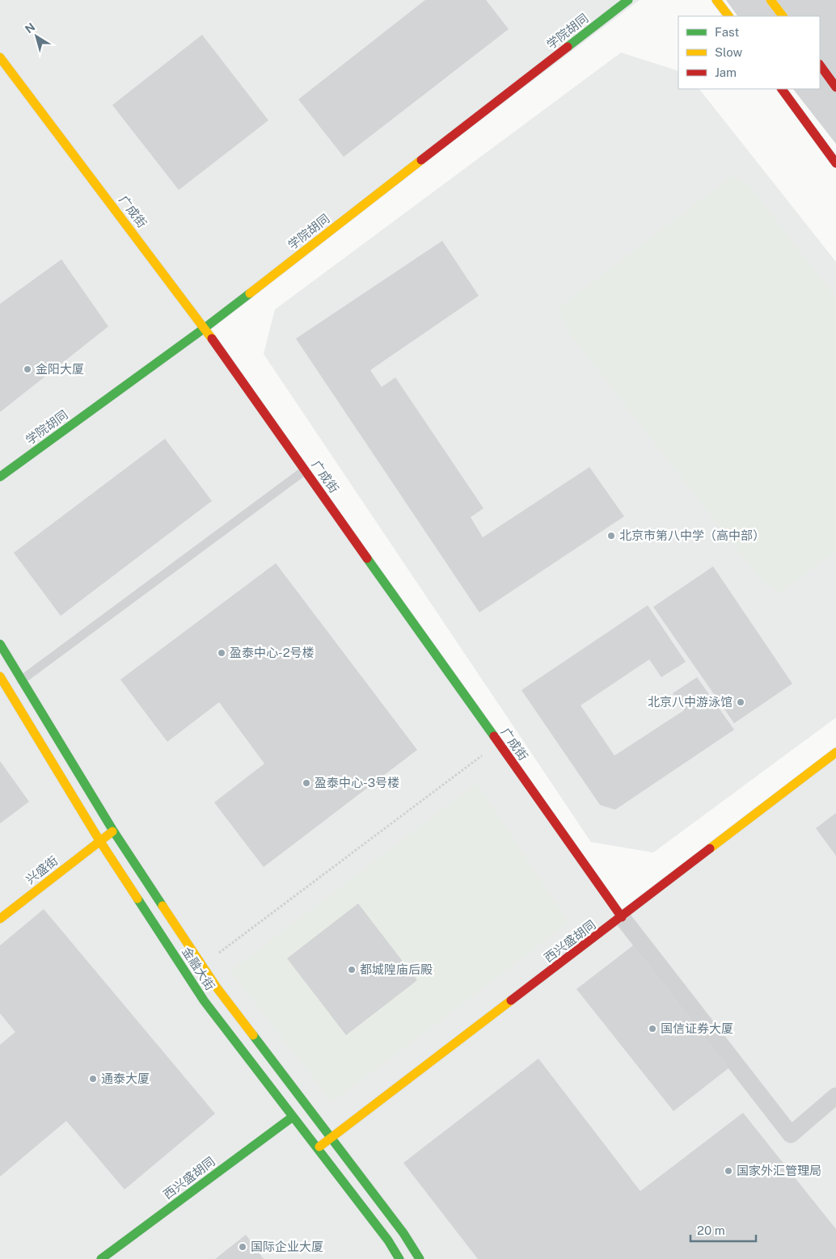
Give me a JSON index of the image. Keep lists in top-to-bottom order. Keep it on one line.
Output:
{"streets":{"main road":["学院胡同","广成街","兴盛街","西兴盛胡同","金融大街"]},"crossings":[["学院胡同","广成街"],["广成街","西兴盛胡同"],["兴盛街","金融大街"],["西兴盛胡同","金融大街"]],"places":["金阳大厦","北京市第八中学（高中部）","盈泰中心-2号楼","北京八中游泳馆","盈泰中心-3号楼","都城隍庙后殿","国信证券大厦","通泰大厦","国家外汇管理局","国际企业大厦"],"legend":["Fast","Slow","Jam"],"scale_bar":"20 m","north":"top left"}
